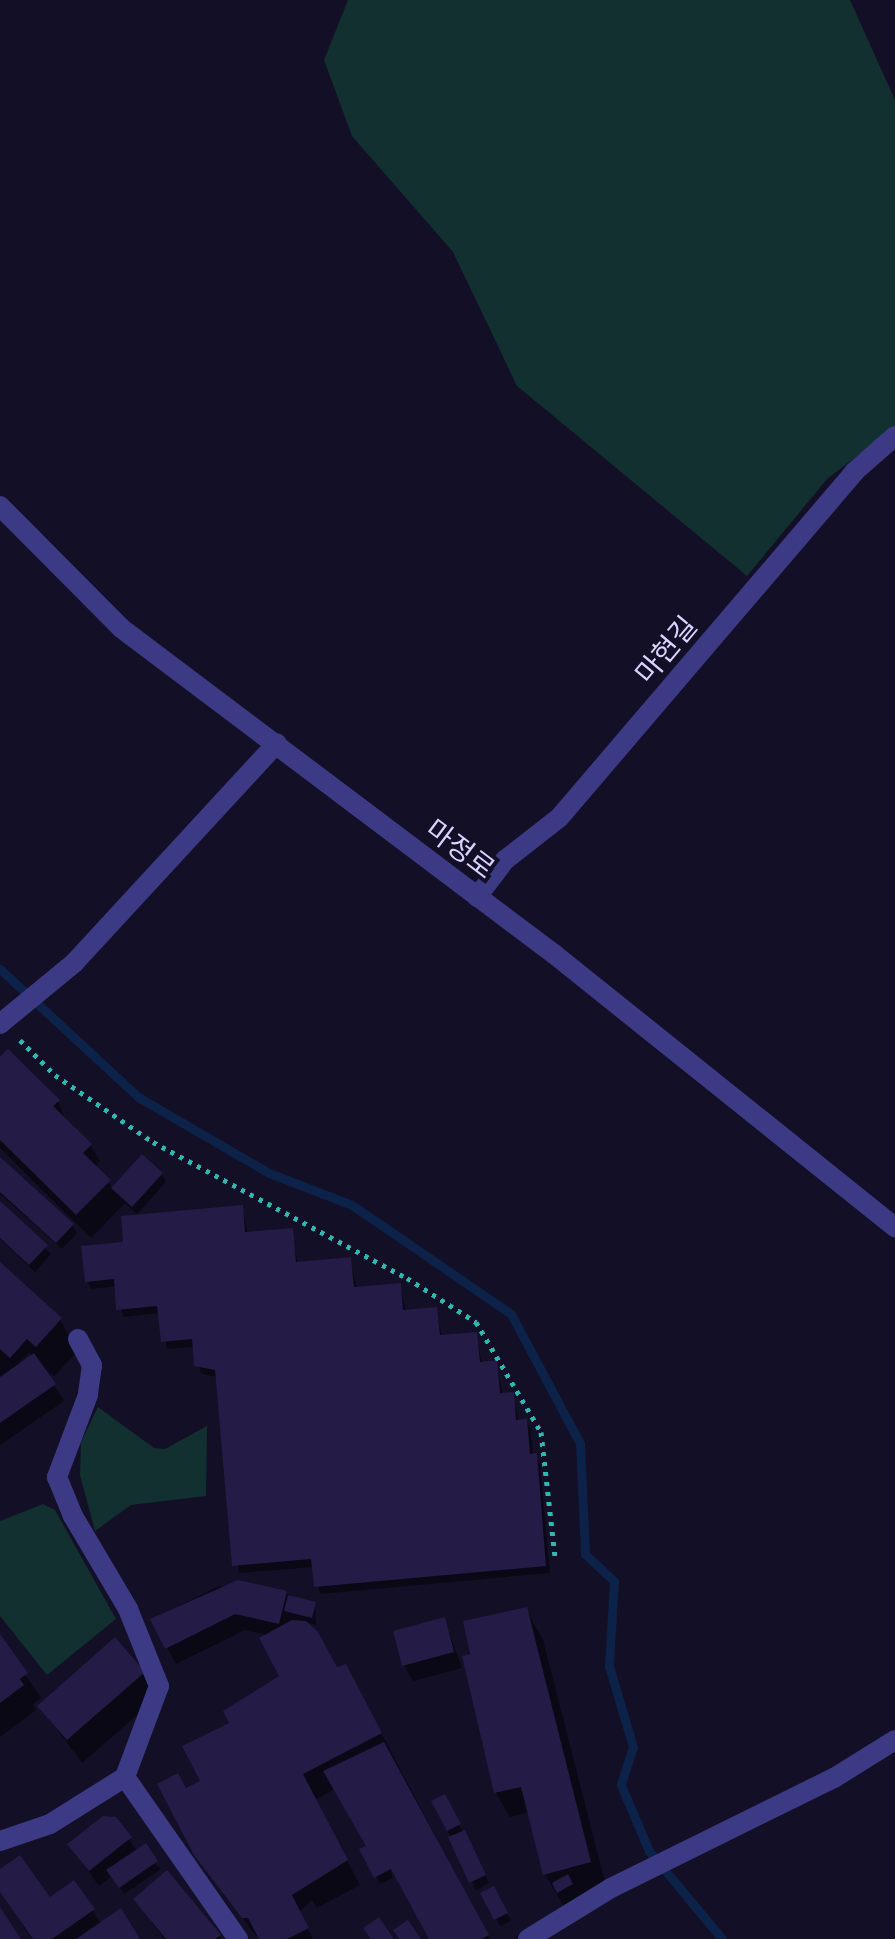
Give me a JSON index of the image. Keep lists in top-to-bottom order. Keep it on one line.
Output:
{"streets":{"street":["마현길","마정로"]},"crossings":[["마현길","마정로"]]}
